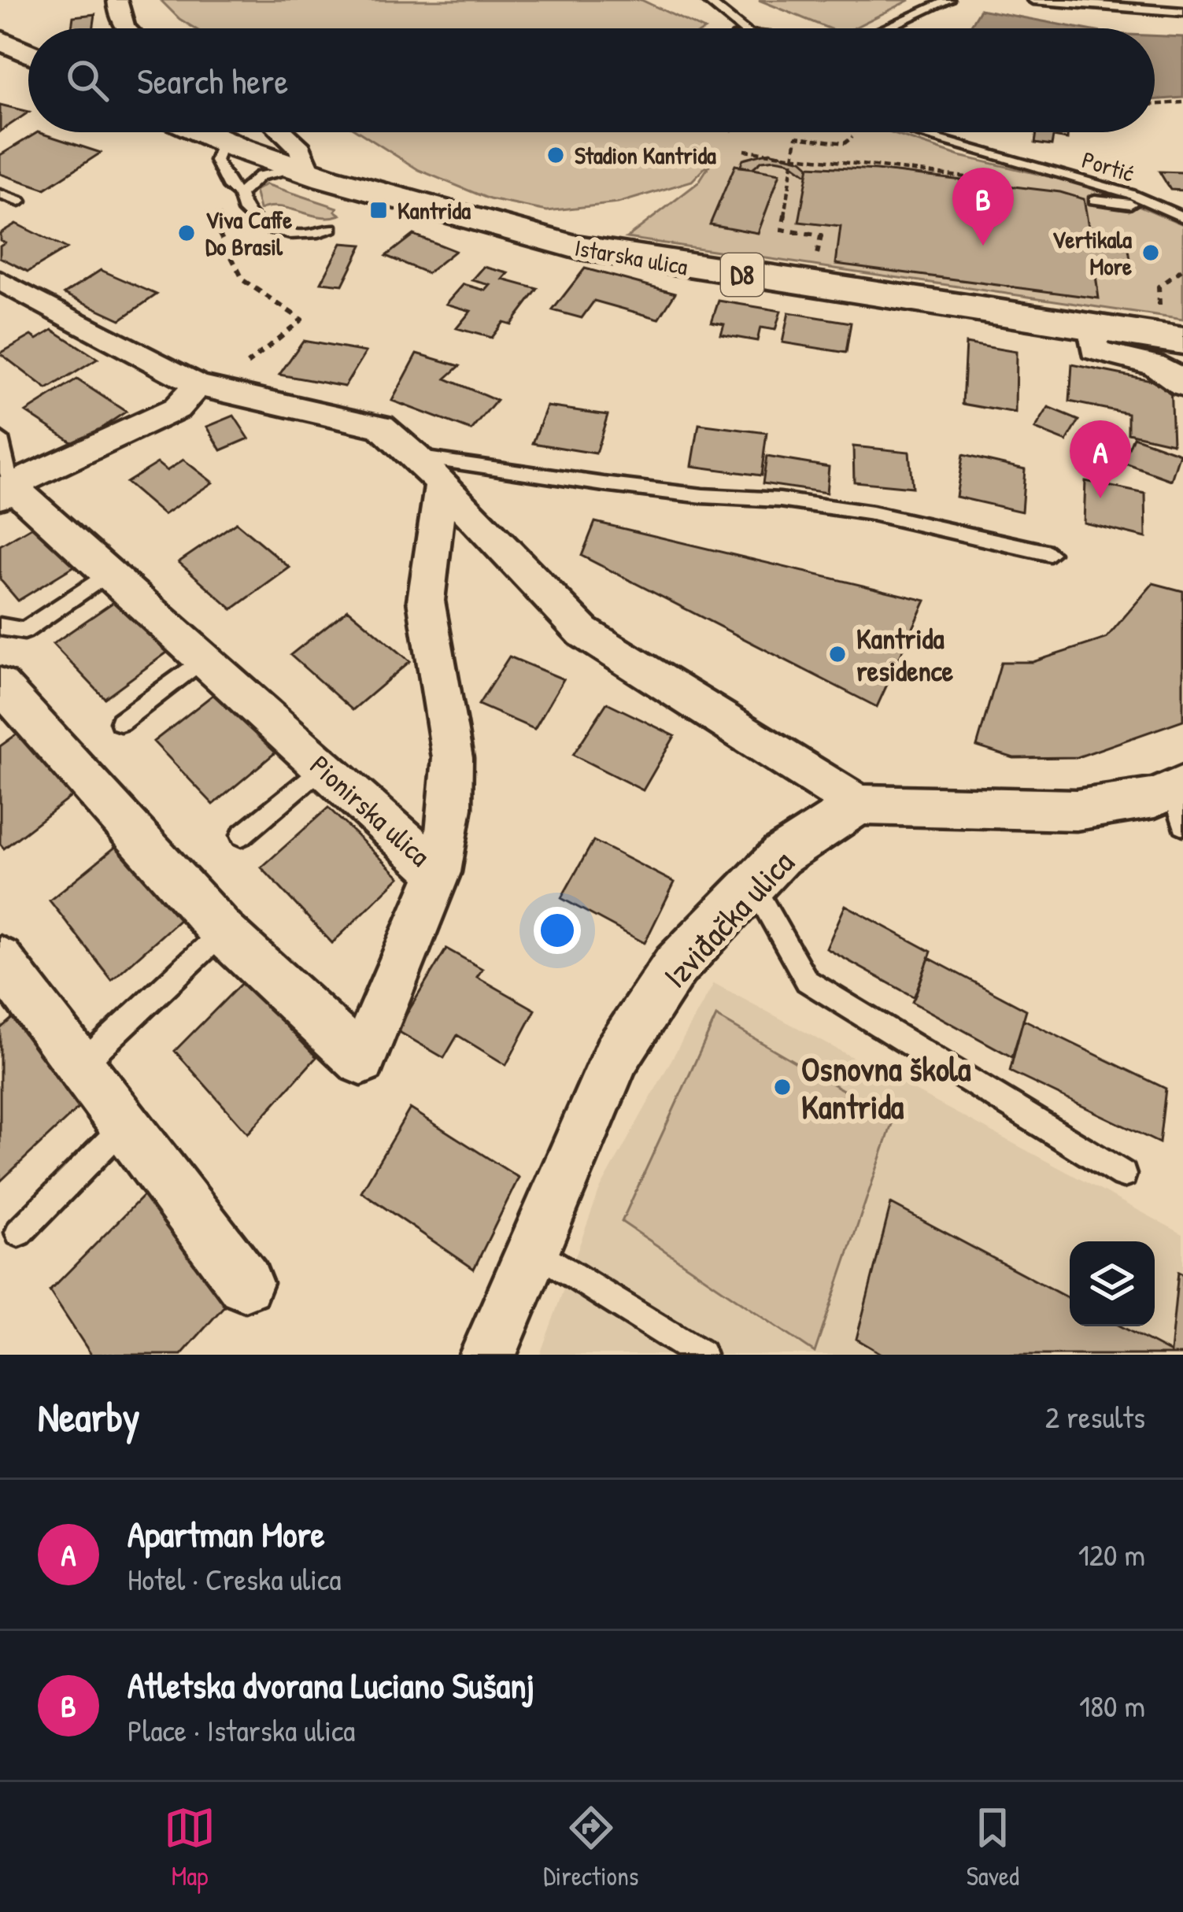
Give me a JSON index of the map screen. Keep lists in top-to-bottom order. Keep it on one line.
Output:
{"streets":{"main road":["Istarska ulica","D8"],"street":["Pionirska ulica","Izviđačka ulica"],"lane":["Portić"]},"crossings":[["Istarska ulica","D8"]],"places":{"other":["Stadion Kantrida","Viva Caffe Do Brasil","Vertikala More","Kantrida residence","Osnovna škola Kantrida"],"transit":["Kantrida"]},"page":{"search":"Search here","pins":["B","A"],"heading":["Nearby","2 results"],"list":[{"mark":"A","name":"Apartman More","note":"Hotel · Creska ulica","value":"120 m"},{"mark":"B","name":"Atletska dvorana Luciano Sušanj","note":"Place · Istarska ulica","value":"180 m"}],"nav":["Map","Directions","Saved"]}}
